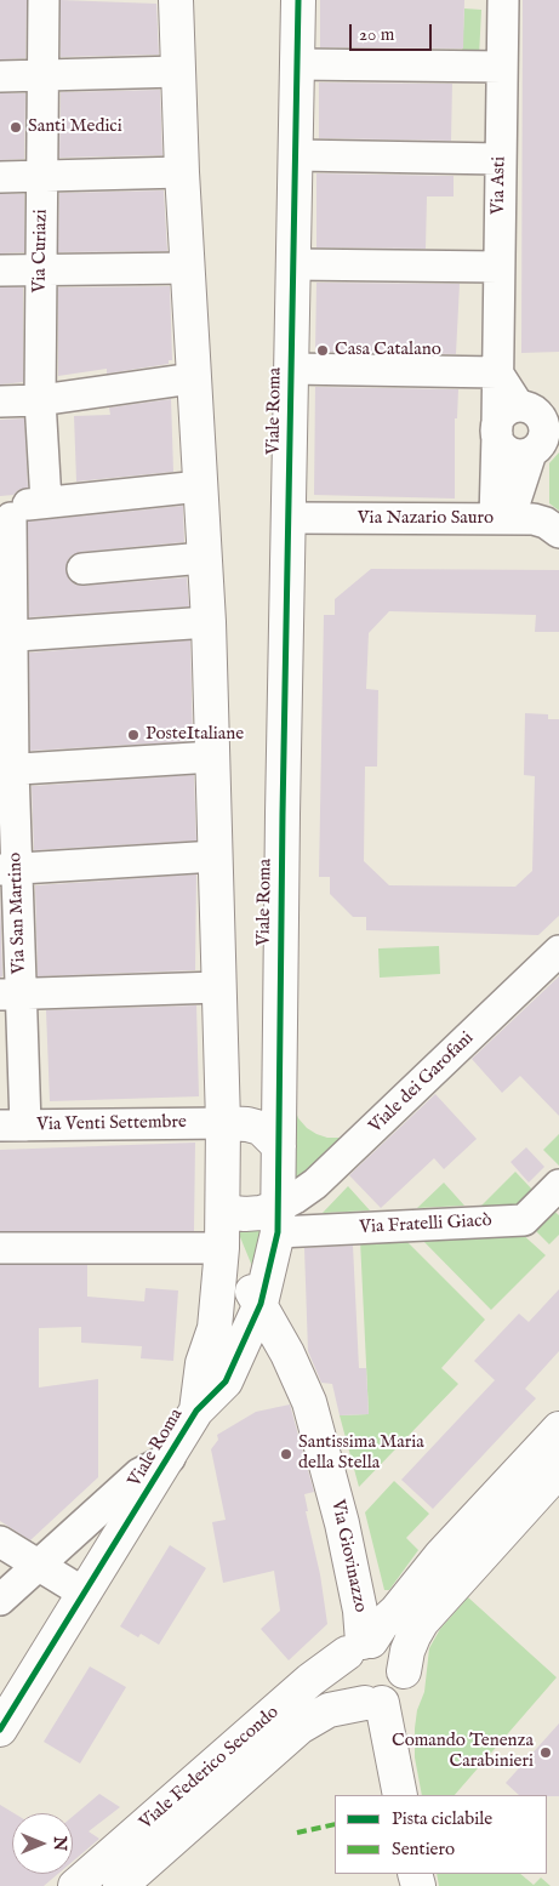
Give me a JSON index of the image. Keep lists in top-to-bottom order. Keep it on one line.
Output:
{"streets":{"street":["Via Asti","Via Curiazi","Viale Roma","Via Nazario Sauro","Via San Martino","Viale dei Garofani","Via Venti Settembre","Via Fratelli Giacò","Via Giovinazzo","Viale Federico Secondo"]},"crossings":[["Via Asti","Via Nazario Sauro"],["Viale Roma","Via Nazario Sauro"],["Viale Roma","Viale dei Garofani"],["Viale Roma","Via Venti Settembre"],["Viale Roma","Via Fratelli Giacò"],["Viale Roma","Via Giovinazzo"],["Via San Martino","Via Venti Settembre"],["Viale dei Garofani","Via Fratelli Giacò"],["Via Giovinazzo","Viale Federico Secondo"]],"places":["Santi Medici","Casa Catalano","PosteItaliane","Santissima Maria della Stella","Comando Tenenza Carabinieri"],"legend":["Pista ciclabile","Sentiero"],"scale_bar":"20 m","north":"right"}
